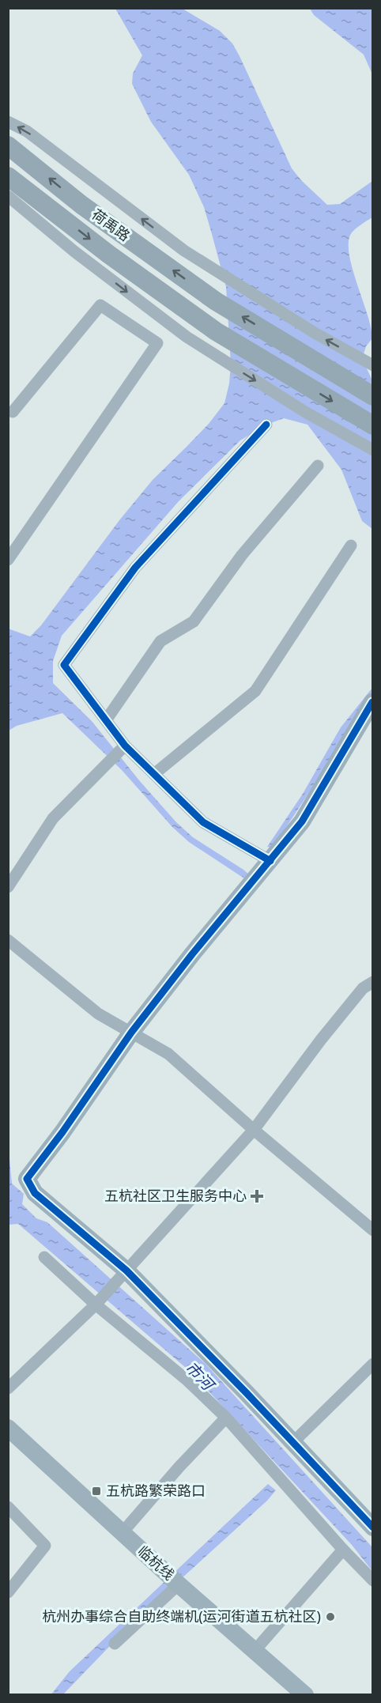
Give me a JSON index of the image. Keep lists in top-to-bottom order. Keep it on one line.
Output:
{"streets":{"main road":["荷禹路"],"street":["临杭线"]},"water":["市河"],"places":{"health":["五杭社区卫生服务中心"],"transit":["五杭路繁荣路口"],"other":["杭州办事综合自助终端机(运河街道五杭社区)"]}}
